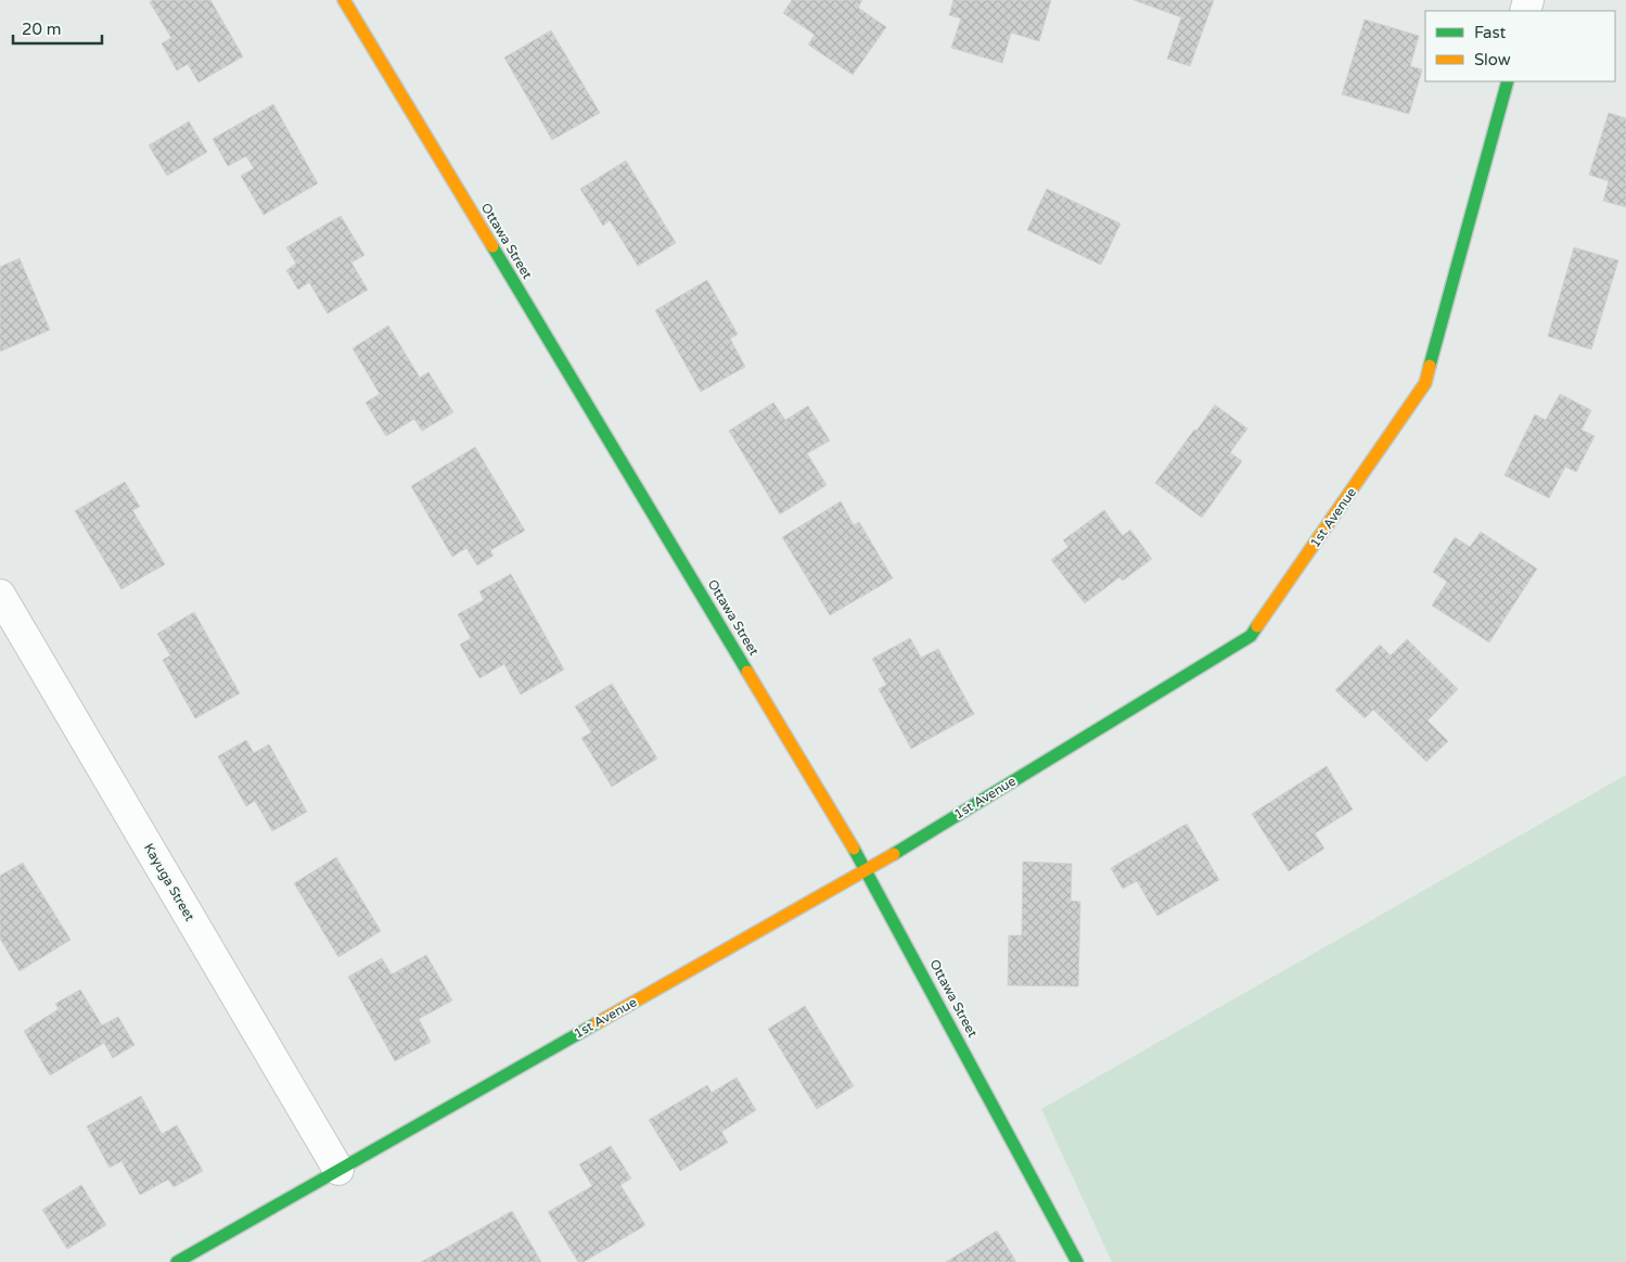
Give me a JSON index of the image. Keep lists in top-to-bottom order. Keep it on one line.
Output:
{"streets":{"street":["Ottawa Street","1st Avenue","Kayuga Street"]},"crossings":[["Ottawa Street","1st Avenue"],["1st Avenue","Kayuga Street"]],"legend":["Fast","Slow"],"scale_bar":"20 m"}
